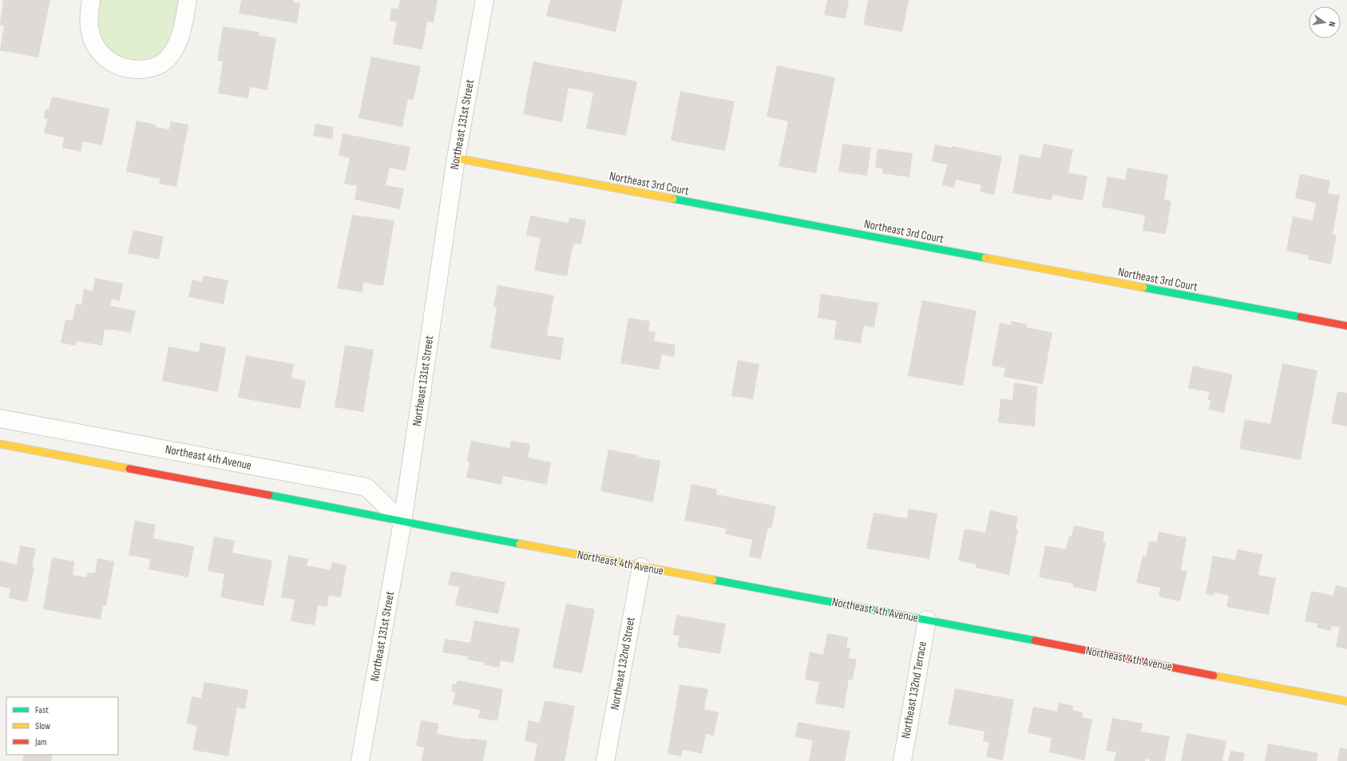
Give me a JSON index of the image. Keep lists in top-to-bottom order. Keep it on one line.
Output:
{"streets":{"street":["Northeast 131st Street","Northeast 3rd Court","Northeast 4th Avenue","Northeast 132nd Street","Northeast 132nd Terrace"]},"crossings":[["Northeast 131st Street","Northeast 3rd Court"],["Northeast 131st Street","Northeast 4th Avenue"],["Northeast 4th Avenue","Northeast 132nd Street"],["Northeast 4th Avenue","Northeast 132nd Terrace"]],"legend":["Fast","Slow","Jam"],"north":"right"}
